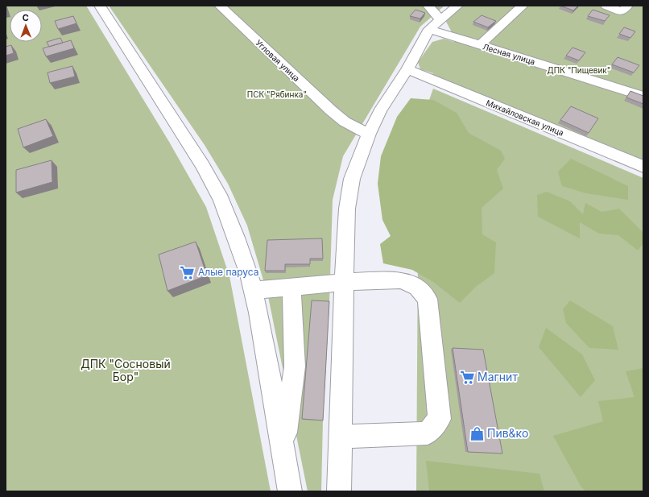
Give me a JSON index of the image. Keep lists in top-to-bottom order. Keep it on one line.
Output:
{"streets":{"street":["Лесная улица","Угловая улица","Михайловская улица"]},"parks":["ДПК \"Пищевик\"","ПСК \"Рябинка\"","ДПК \"Сосновый Бор\""],"places":{"supermarket":["Алые паруса","Магнит"],"shop":["Пив&ко"]},"north":"top"}
